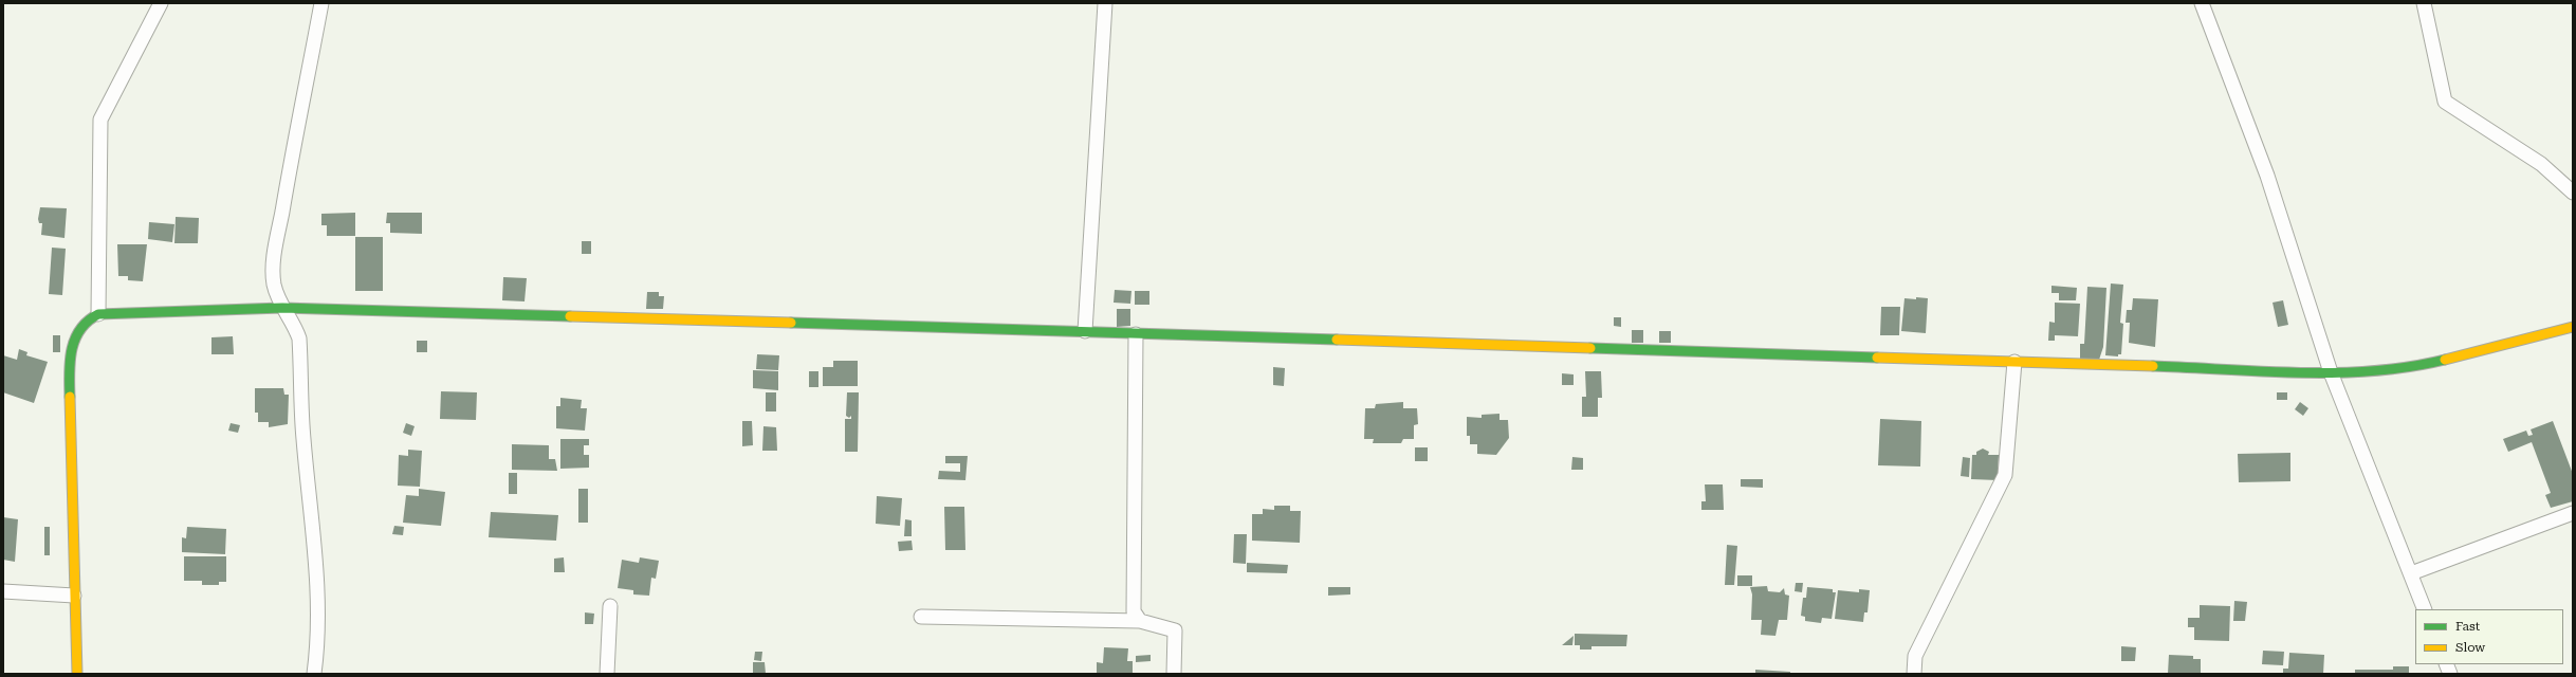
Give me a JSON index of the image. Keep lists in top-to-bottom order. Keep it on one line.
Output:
{"legend":["Fast","Slow"]}
